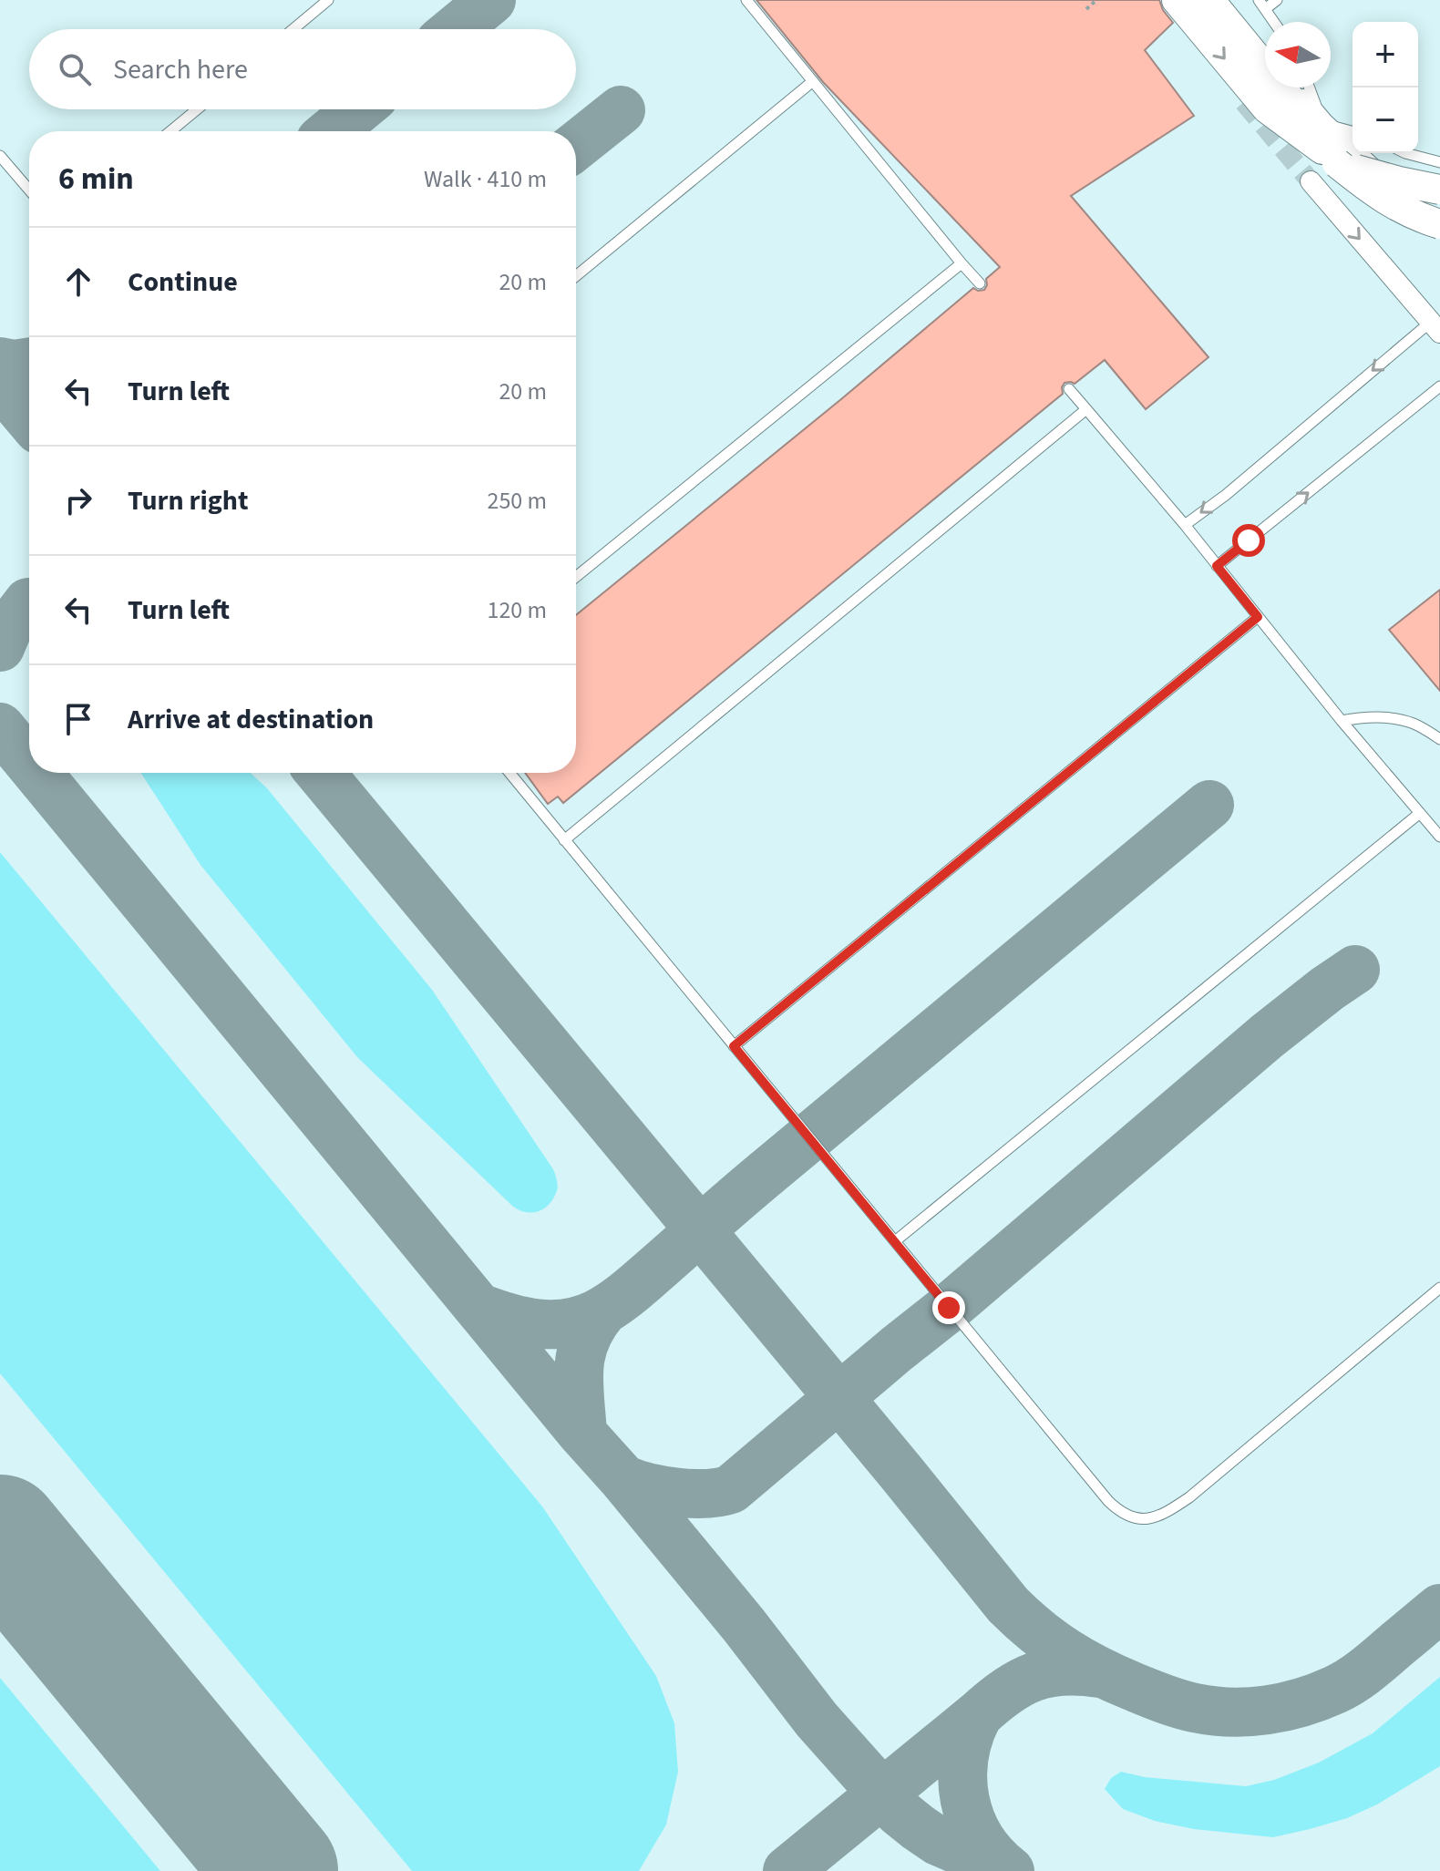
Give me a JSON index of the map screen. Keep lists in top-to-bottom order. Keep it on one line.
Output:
{"north":"left","page":{"map_buttons":["+","−"],"search":"Search here","heading":["6 min","Walk · 410 m"],"list":[["Continue","20 m"],["Turn left","20 m"],["Turn right","250 m"],["Turn left","120 m"],"Arrive at destination"]}}
